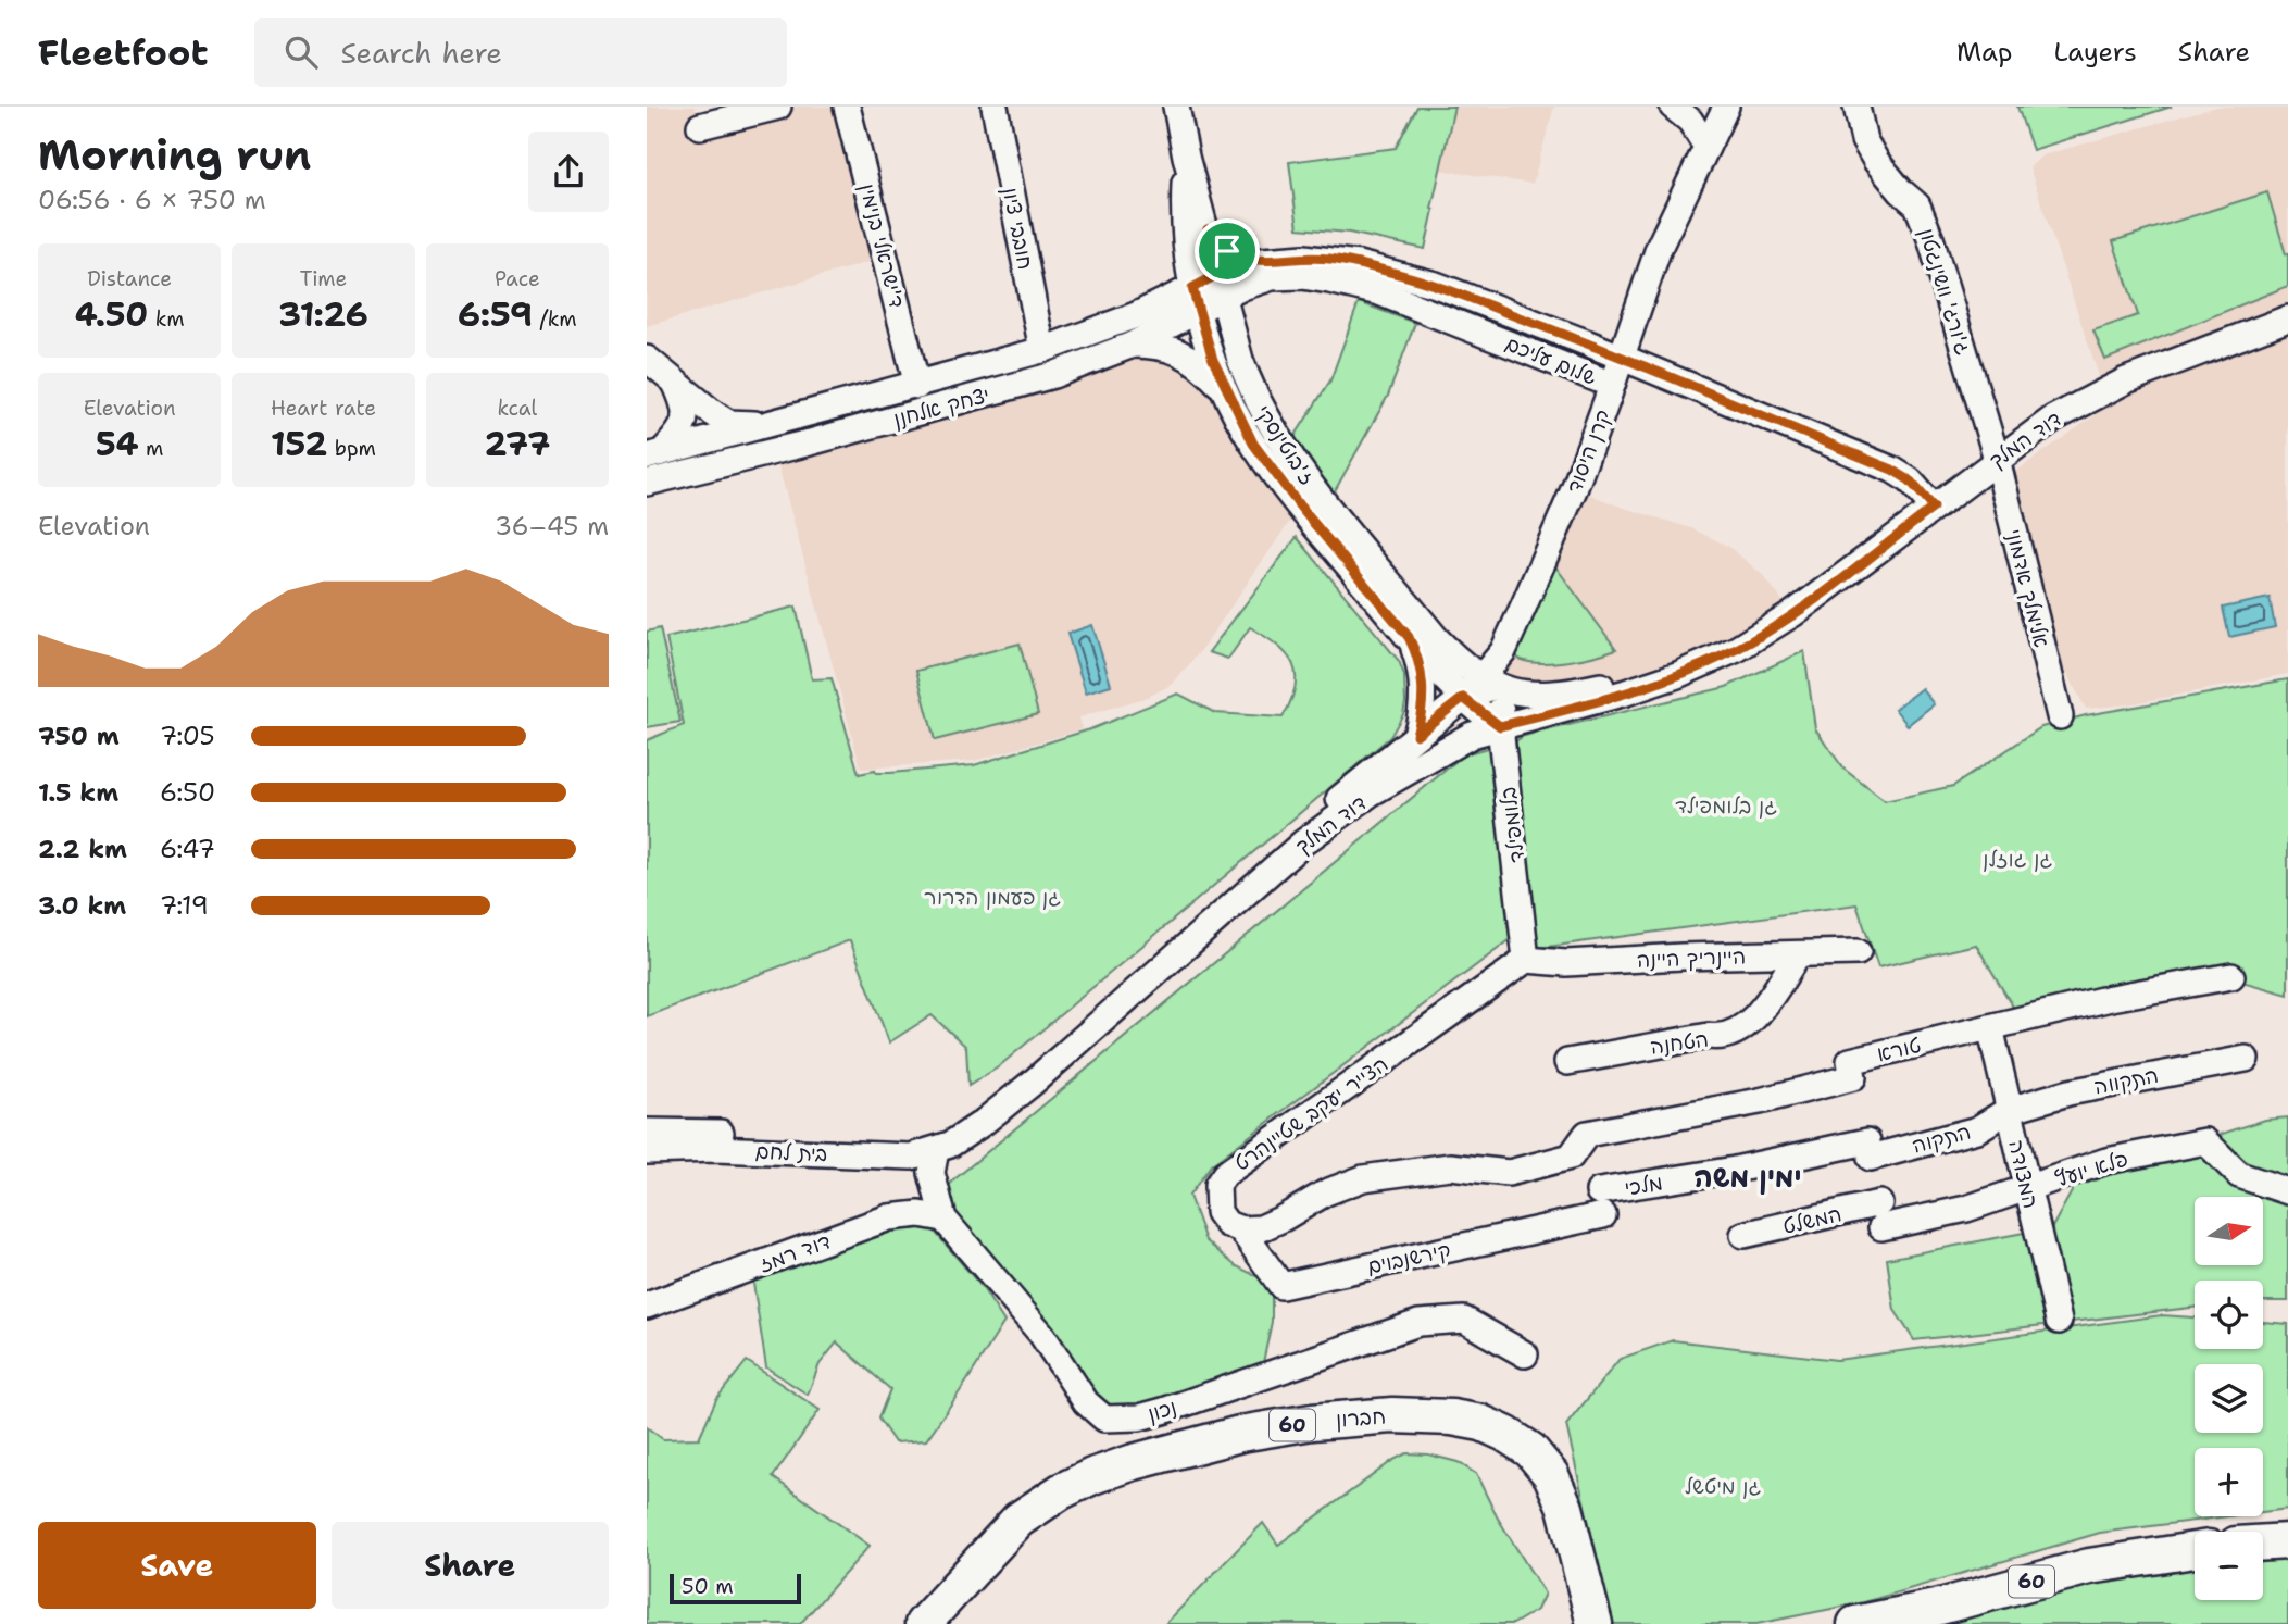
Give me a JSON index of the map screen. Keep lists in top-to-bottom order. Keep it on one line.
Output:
{"streets":{"highway":["חברון","60"],"street":["חובבי ציון","ד'ישראלי בנימין","ג'ורג' וושינגטון","שלום עליכם","יצחק אלחנן","דוד המלך","ז'בוטינסקי","קרן היסוד","אלימלך אדמוני","בלומפילד","היינריך היינה","הטחנה","טורא","התקווה","הצייר יעקב שטיינהרט","התקוה","בית לחם","פלא יועץ","המצודה","מלכי","המשלט","דוד רמז","קירשנבוים","נכון"]},"crossings":[["חובבי ציון","יצחק אלחנן"],["ד'ישראלי בנימין","יצחק אלחנן"],["ג'ורג' וושינגטון","דוד המלך"],["ג'ורג' וושינגטון","אלימלך אדמוני"],["שלום עליכם","יצחק אלחנן"],["שלום עליכם","ז'בוטינסקי"],["שלום עליכם","קרן היסוד"],["יצחק אלחנן","ז'בוטינסקי"],["דוד המלך","ז'בוטינסקי"],["דוד המלך","קרן היסוד"],["דוד המלך","אלימלך אדמוני"],["דוד המלך","בלומפילד"],["דוד המלך","בית לחם"],["דוד המלך","נכון"],["ז'בוטינסקי","קרן היסוד"],["ז'בוטינסקי","בלומפילד"],["קרן היסוד","בלומפילד"],["בלומפילד","היינריך היינה"],["בלומפילד","הצייר יעקב שטיינהרט"],["היינריך היינה","הטחנה"],["היינריך היינה","הצייר יעקב שטיינהרט"],["טורא","הצייר יעקב שטיינהרט"],["טורא","המצודה"],["טורא","קירשנבוים"],["התקווה","התקוה"],["התקווה","המצודה"],["הצייר יעקב שטיינהרט","קירשנבוים"],["התקוה","המצודה"],["התקוה","מלכי"],["בית לחם","נכון"],["פלא יועץ","המצודה"],["פלא יועץ","המשלט"],["מלכי","קירשנבוים"],["דוד רמז","נכון"]],"districts":["ימין משה"],"parks":["גן בלומפילד","גן גוזלן","גן פעמון הדרור","גן מיטשל"],"scale_bar":"50 m","north":"right","page":{"header":"Fleetfoot","search":"Search here","nav":["Map","Layers","Share"],"heading":["Morning run","06:56 · 6 × 750 m"],"stats":[["Distance","4.50 km"],["Time","31:26"],["Pace","6:59 /km"],["Elevation","54 m"],["Heart rate","152 bpm"],["kcal","277"]],"chart":["Elevation","36–45 m"],"list":[{"name":"750 m","note":"7:05"},{"name":"1.5 km","note":"6:50"},{"name":"2.2 km","note":"6:47"},{"name":"3.0 km","note":"7:19"}],"map_buttons":["+","−"],"buttons":["Save","Share"],"scale":"50 m"}}
